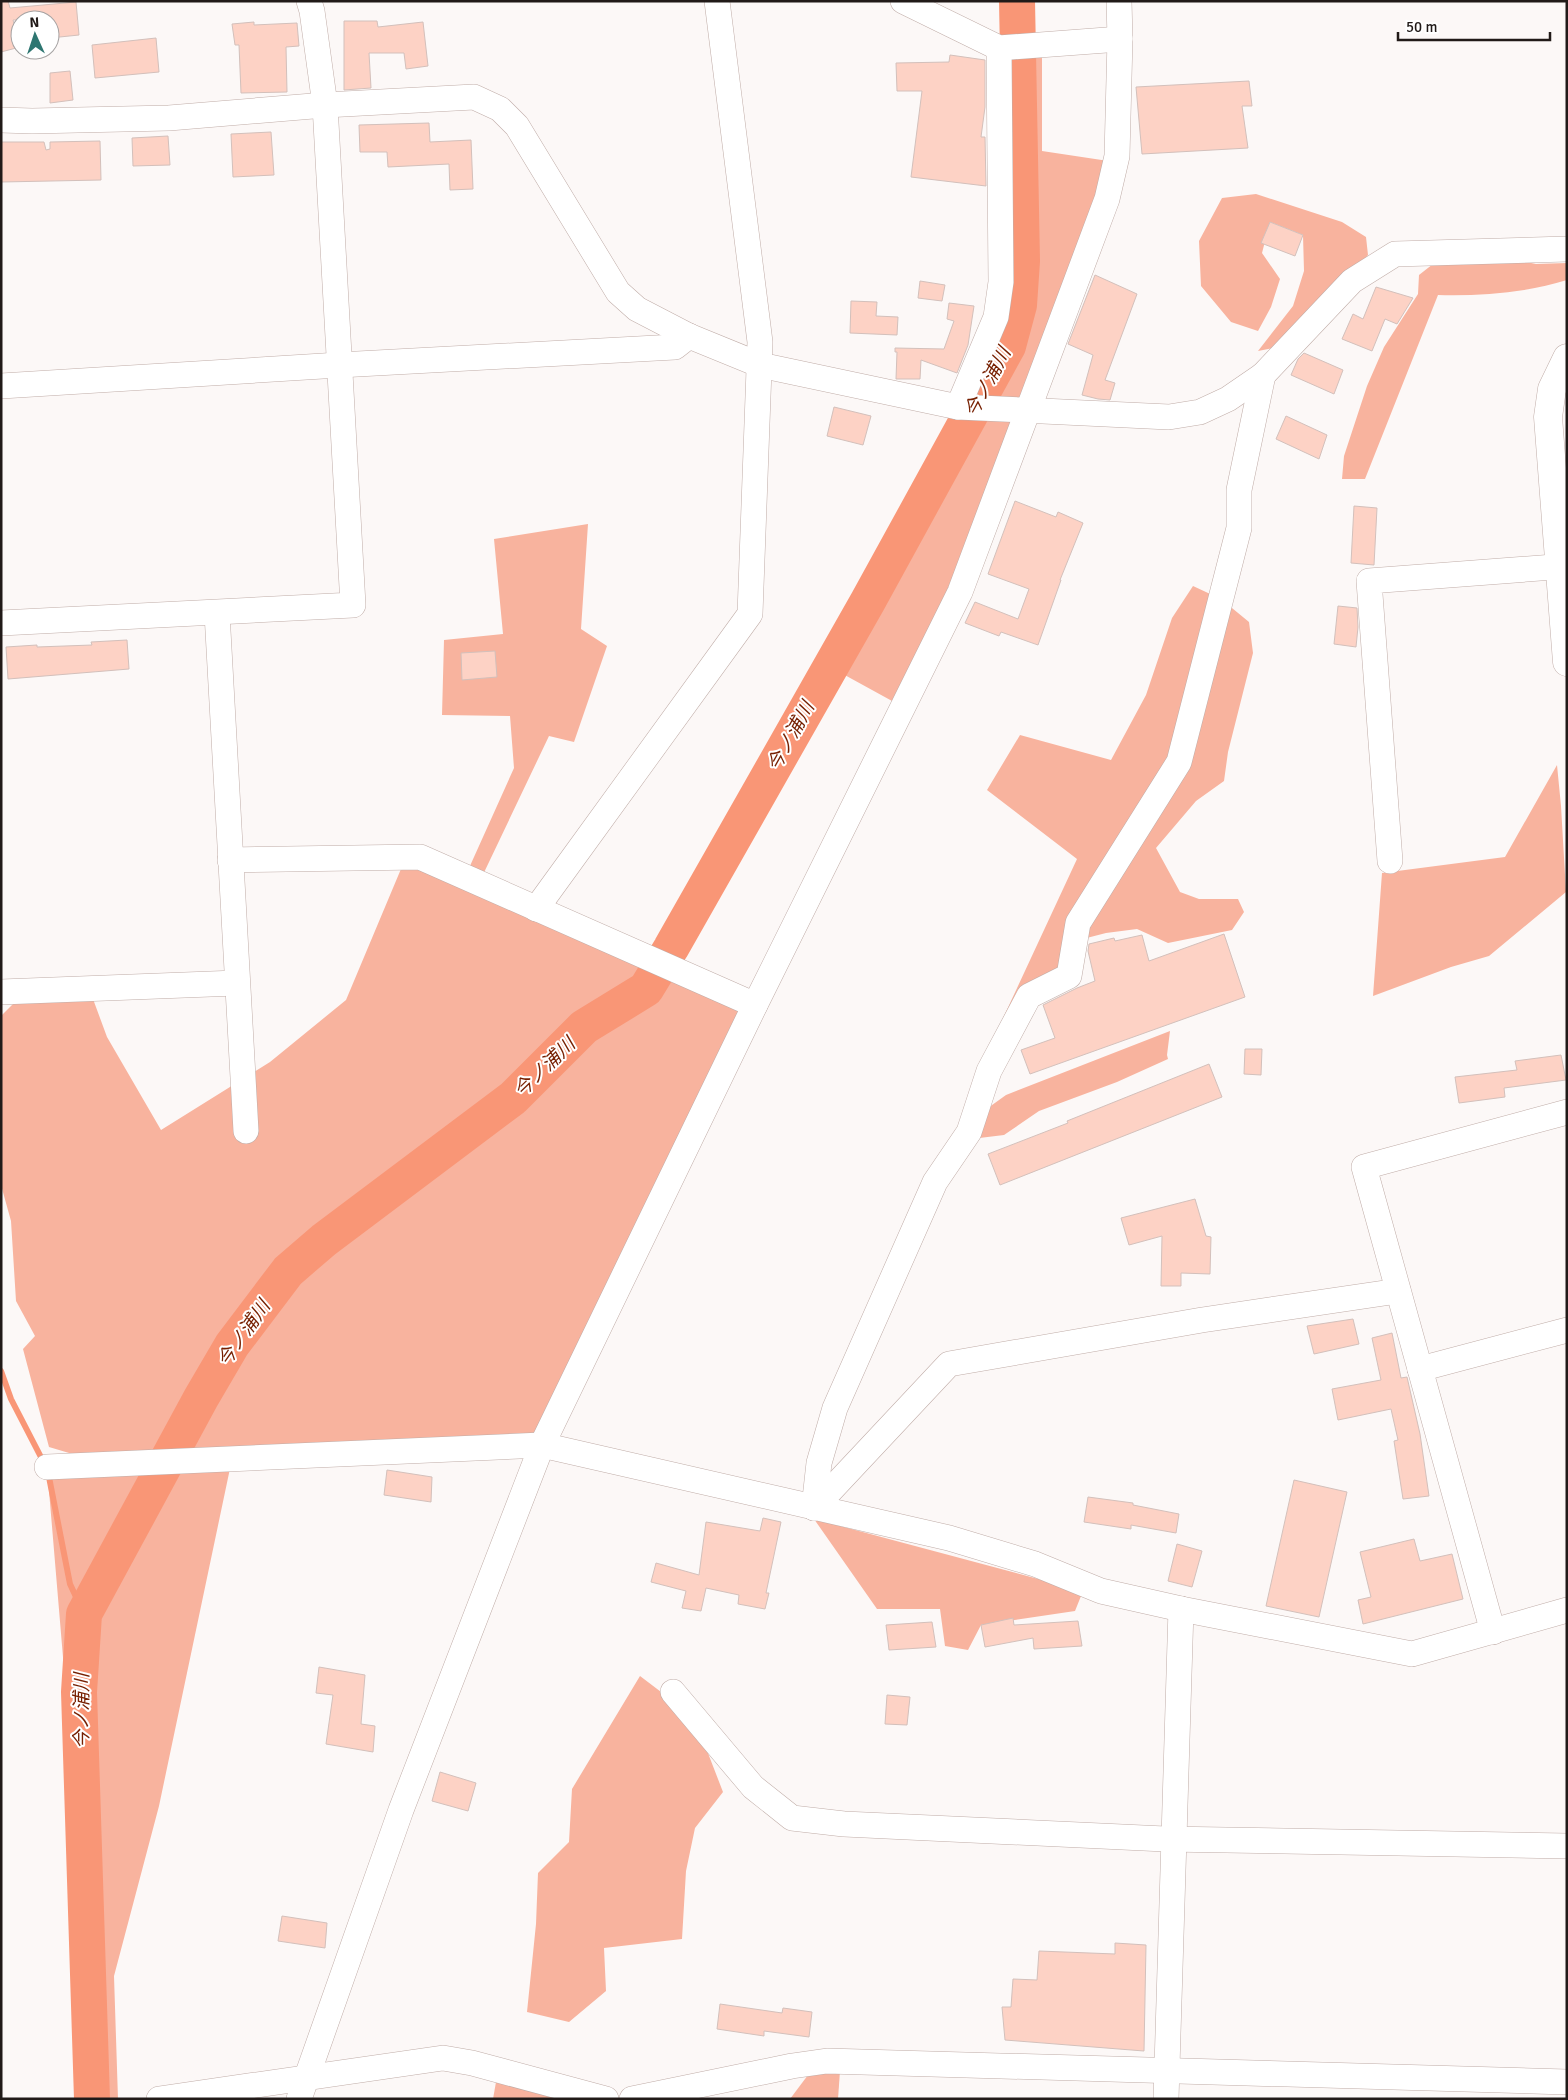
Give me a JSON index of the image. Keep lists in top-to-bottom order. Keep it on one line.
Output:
{"water":["今ノ浦川"],"scale_bar":"50 m","north":"top"}
